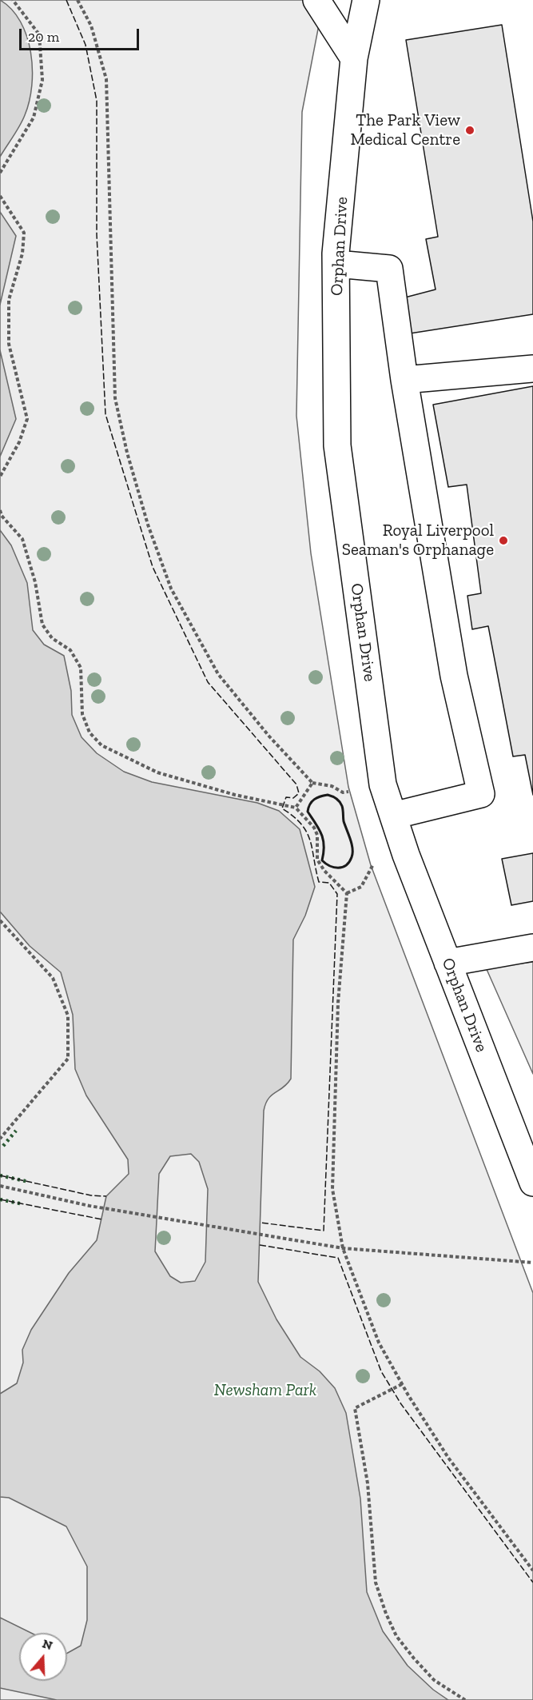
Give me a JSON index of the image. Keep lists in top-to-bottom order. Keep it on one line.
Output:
{"streets":{"street":["Orphan Drive"]},"parks":["Newsham Park"],"places":["The Park View Medical Centre","Royal Liverpool Seaman's Orphanage"],"scale_bar":"20 m","north":"top"}
